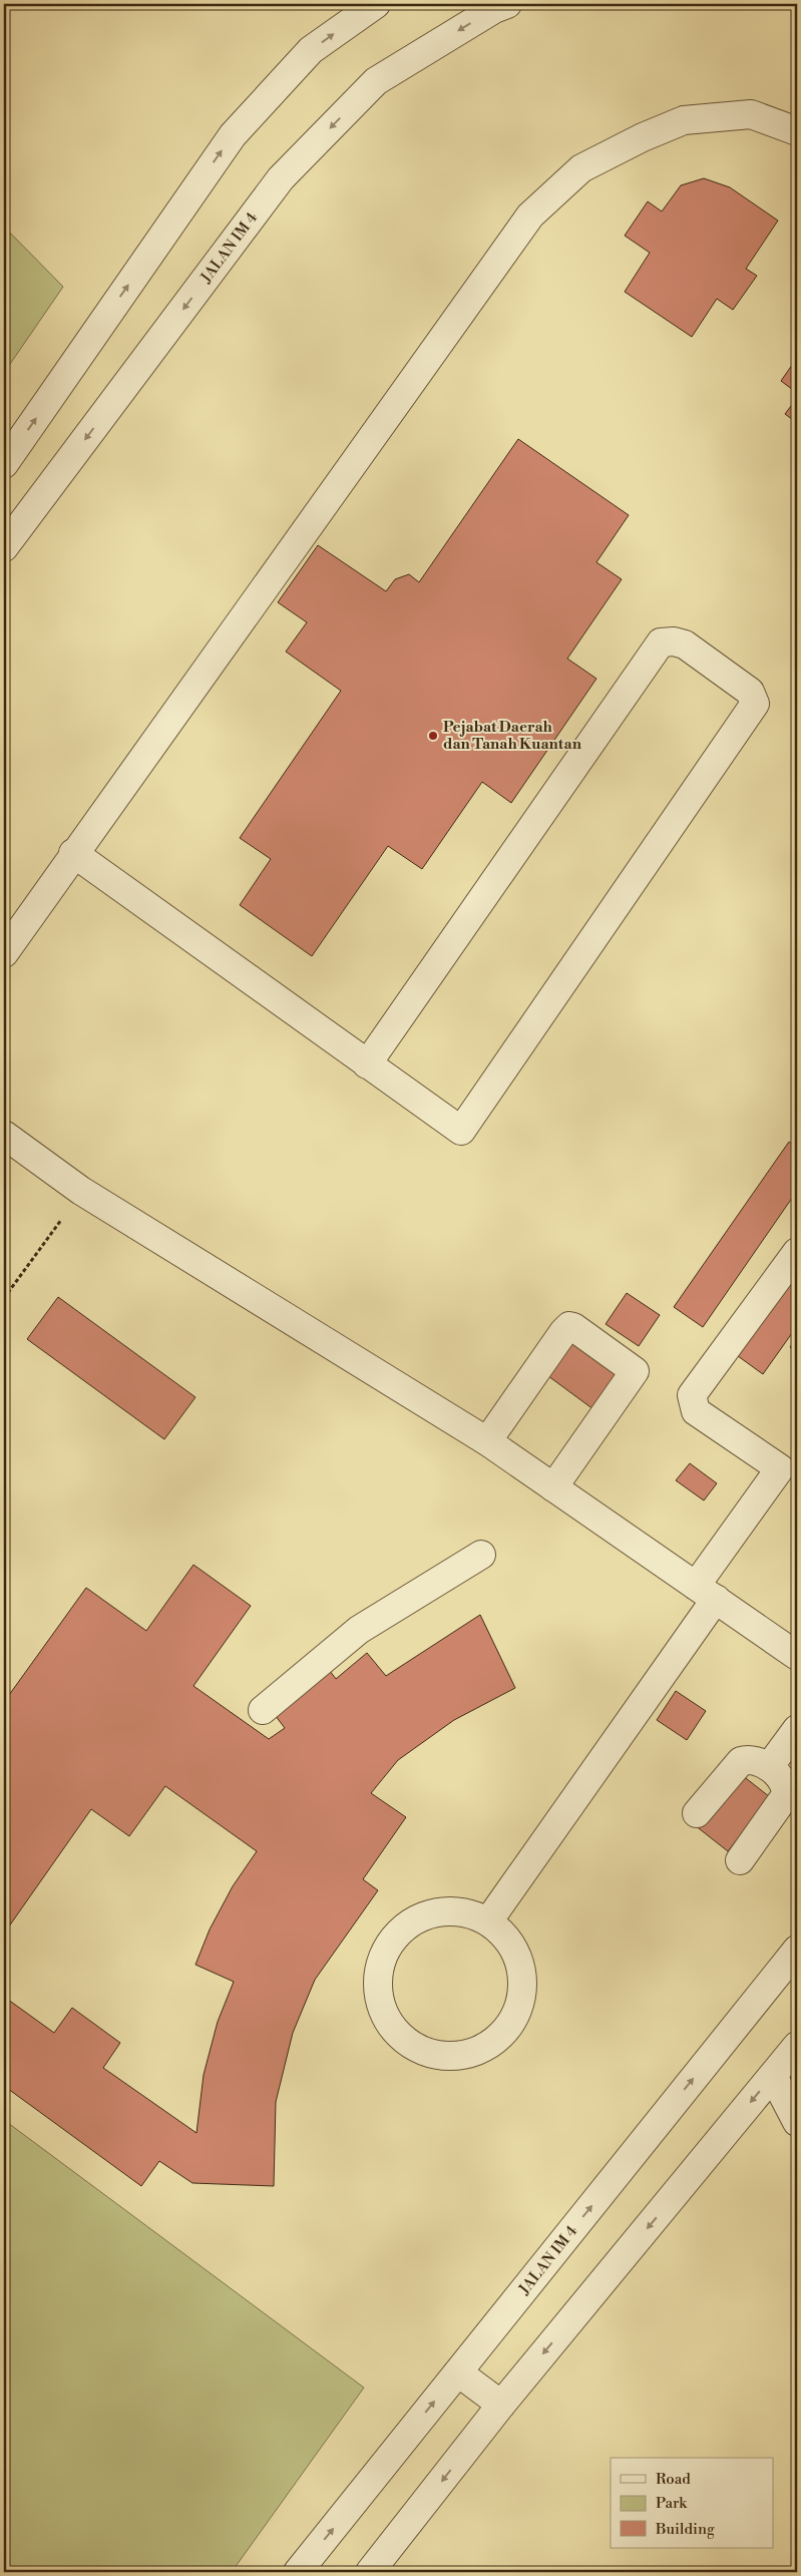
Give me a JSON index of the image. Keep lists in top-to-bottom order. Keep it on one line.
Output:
{"streets":{"street":["JALAN IM 4"]},"places":["Pejabat Daerah dan Tanah Kuantan"],"legend":["Road","Park","Building"]}
